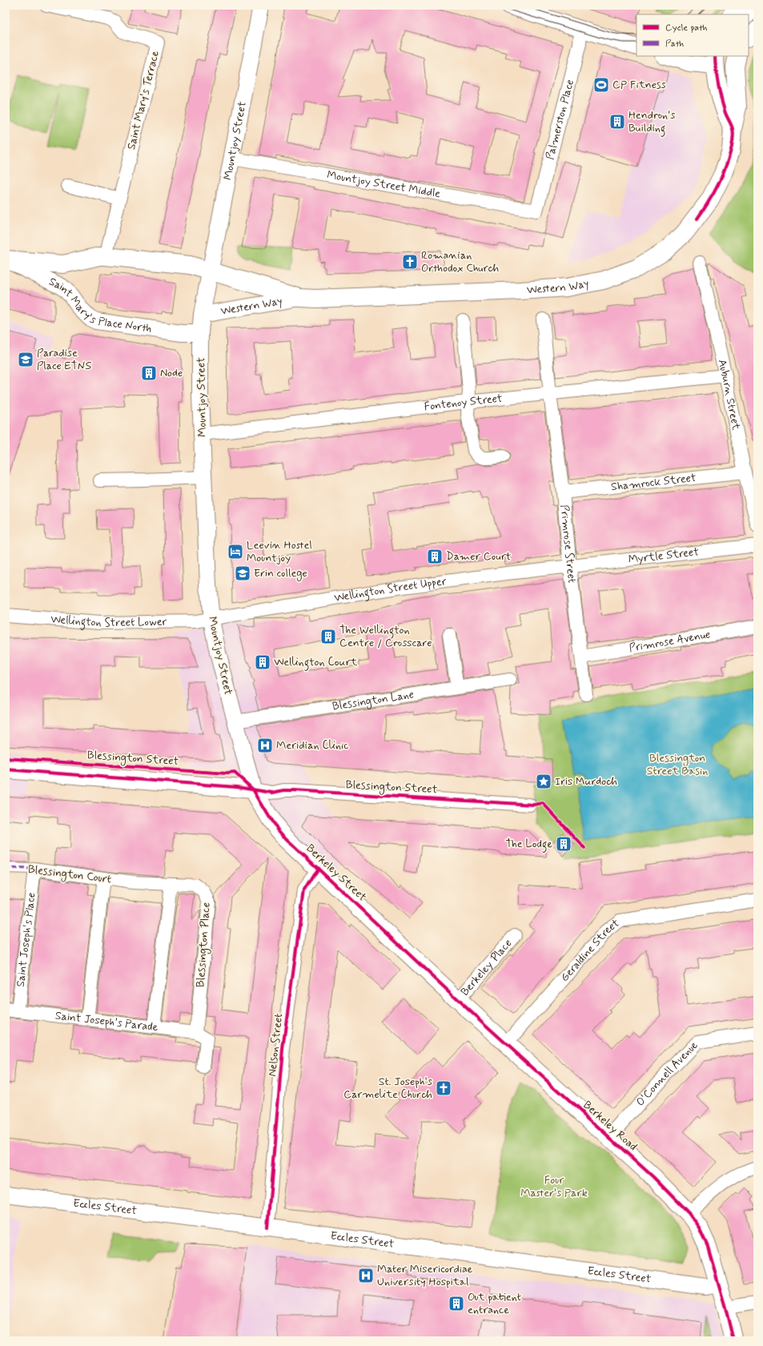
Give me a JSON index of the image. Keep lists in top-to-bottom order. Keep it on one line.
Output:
{"streets":{"main road":["Western Way","Saint Mary's Place North","Blessington Street","Berkeley Street","Berkeley Road"],"street":["Saint Mary's Terrace","Palmerston Place","Mountjoy Street","Mountjoy Street Middle","Auburn Street","Fontenoy Street","Shamrock Street","Primrose Street","Myrtle Street","Wellington Street Upper","Wellington Street Lower","Primrose Avenue","Blessington Lane","Blessington Court","Saint Joseph's Place","Blessington Place","Geraldine Street","Berkeley Place","Saint Joseph's Parade","Nelson Street","O'Connell Avenue","Eccles Street"]},"crossings":[["Saint Mary's Terrace","Saint Mary's Place North"],["Palmerston Place","Mountjoy Street Middle"],["Mountjoy Street","Mountjoy Street Middle"],["Mountjoy Street","Western Way"],["Mountjoy Street","Saint Mary's Place North"],["Mountjoy Street","Fontenoy Street"],["Mountjoy Street","Wellington Street Upper"],["Mountjoy Street","Wellington Street Lower"],["Mountjoy Street","Blessington Lane"],["Mountjoy Street","Blessington Street"],["Mountjoy Street","Berkeley Street"],["Western Way","Saint Mary's Place North"],["Auburn Street","Fontenoy Street"],["Auburn Street","Shamrock Street"],["Fontenoy Street","Primrose Street"],["Shamrock Street","Primrose Street"],["Primrose Street","Myrtle Street"],["Primrose Street","Wellington Street Upper"],["Primrose Street","Primrose Avenue"],["Myrtle Street","Wellington Street Upper"],["Wellington Street Upper","Wellington Street Lower"],["Blessington Street","Berkeley Street"],["Berkeley Street","Nelson Street"],["Berkeley Street","Berkeley Road"],["Blessington Court","Saint Joseph's Place"],["Blessington Court","Blessington Place"],["Saint Joseph's Place","Saint Joseph's Parade"],["Blessington Place","Saint Joseph's Parade"],["Geraldine Street","Berkeley Road"],["Berkeley Place","Berkeley Road"],["Nelson Street","Eccles Street"],["O'Connell Avenue","Berkeley Road"],["Berkeley Road","Eccles Street"]],"parks":["Blessington Street Basin","Four Master's Park"],"places":{"sports":["CP Fitness"],"building":["Hendron's Building","Node","Damer Court","The Wellington Centre / Crosscare","Wellington Court","The Lodge","Out patient entrance"],"church":["Romanian Orthodox Church","St. Joseph's Carmelite Church"],"school or university":["Paradise Place ETNS","Erin college"],"hotel":["Leevin Hostel Mountjoy"],"hospital":["Meridian Clinic","Mater Misericordiae University Hospital"],"place":["Iris Murdoch"]},"legend":["Cycle path","Path"]}
